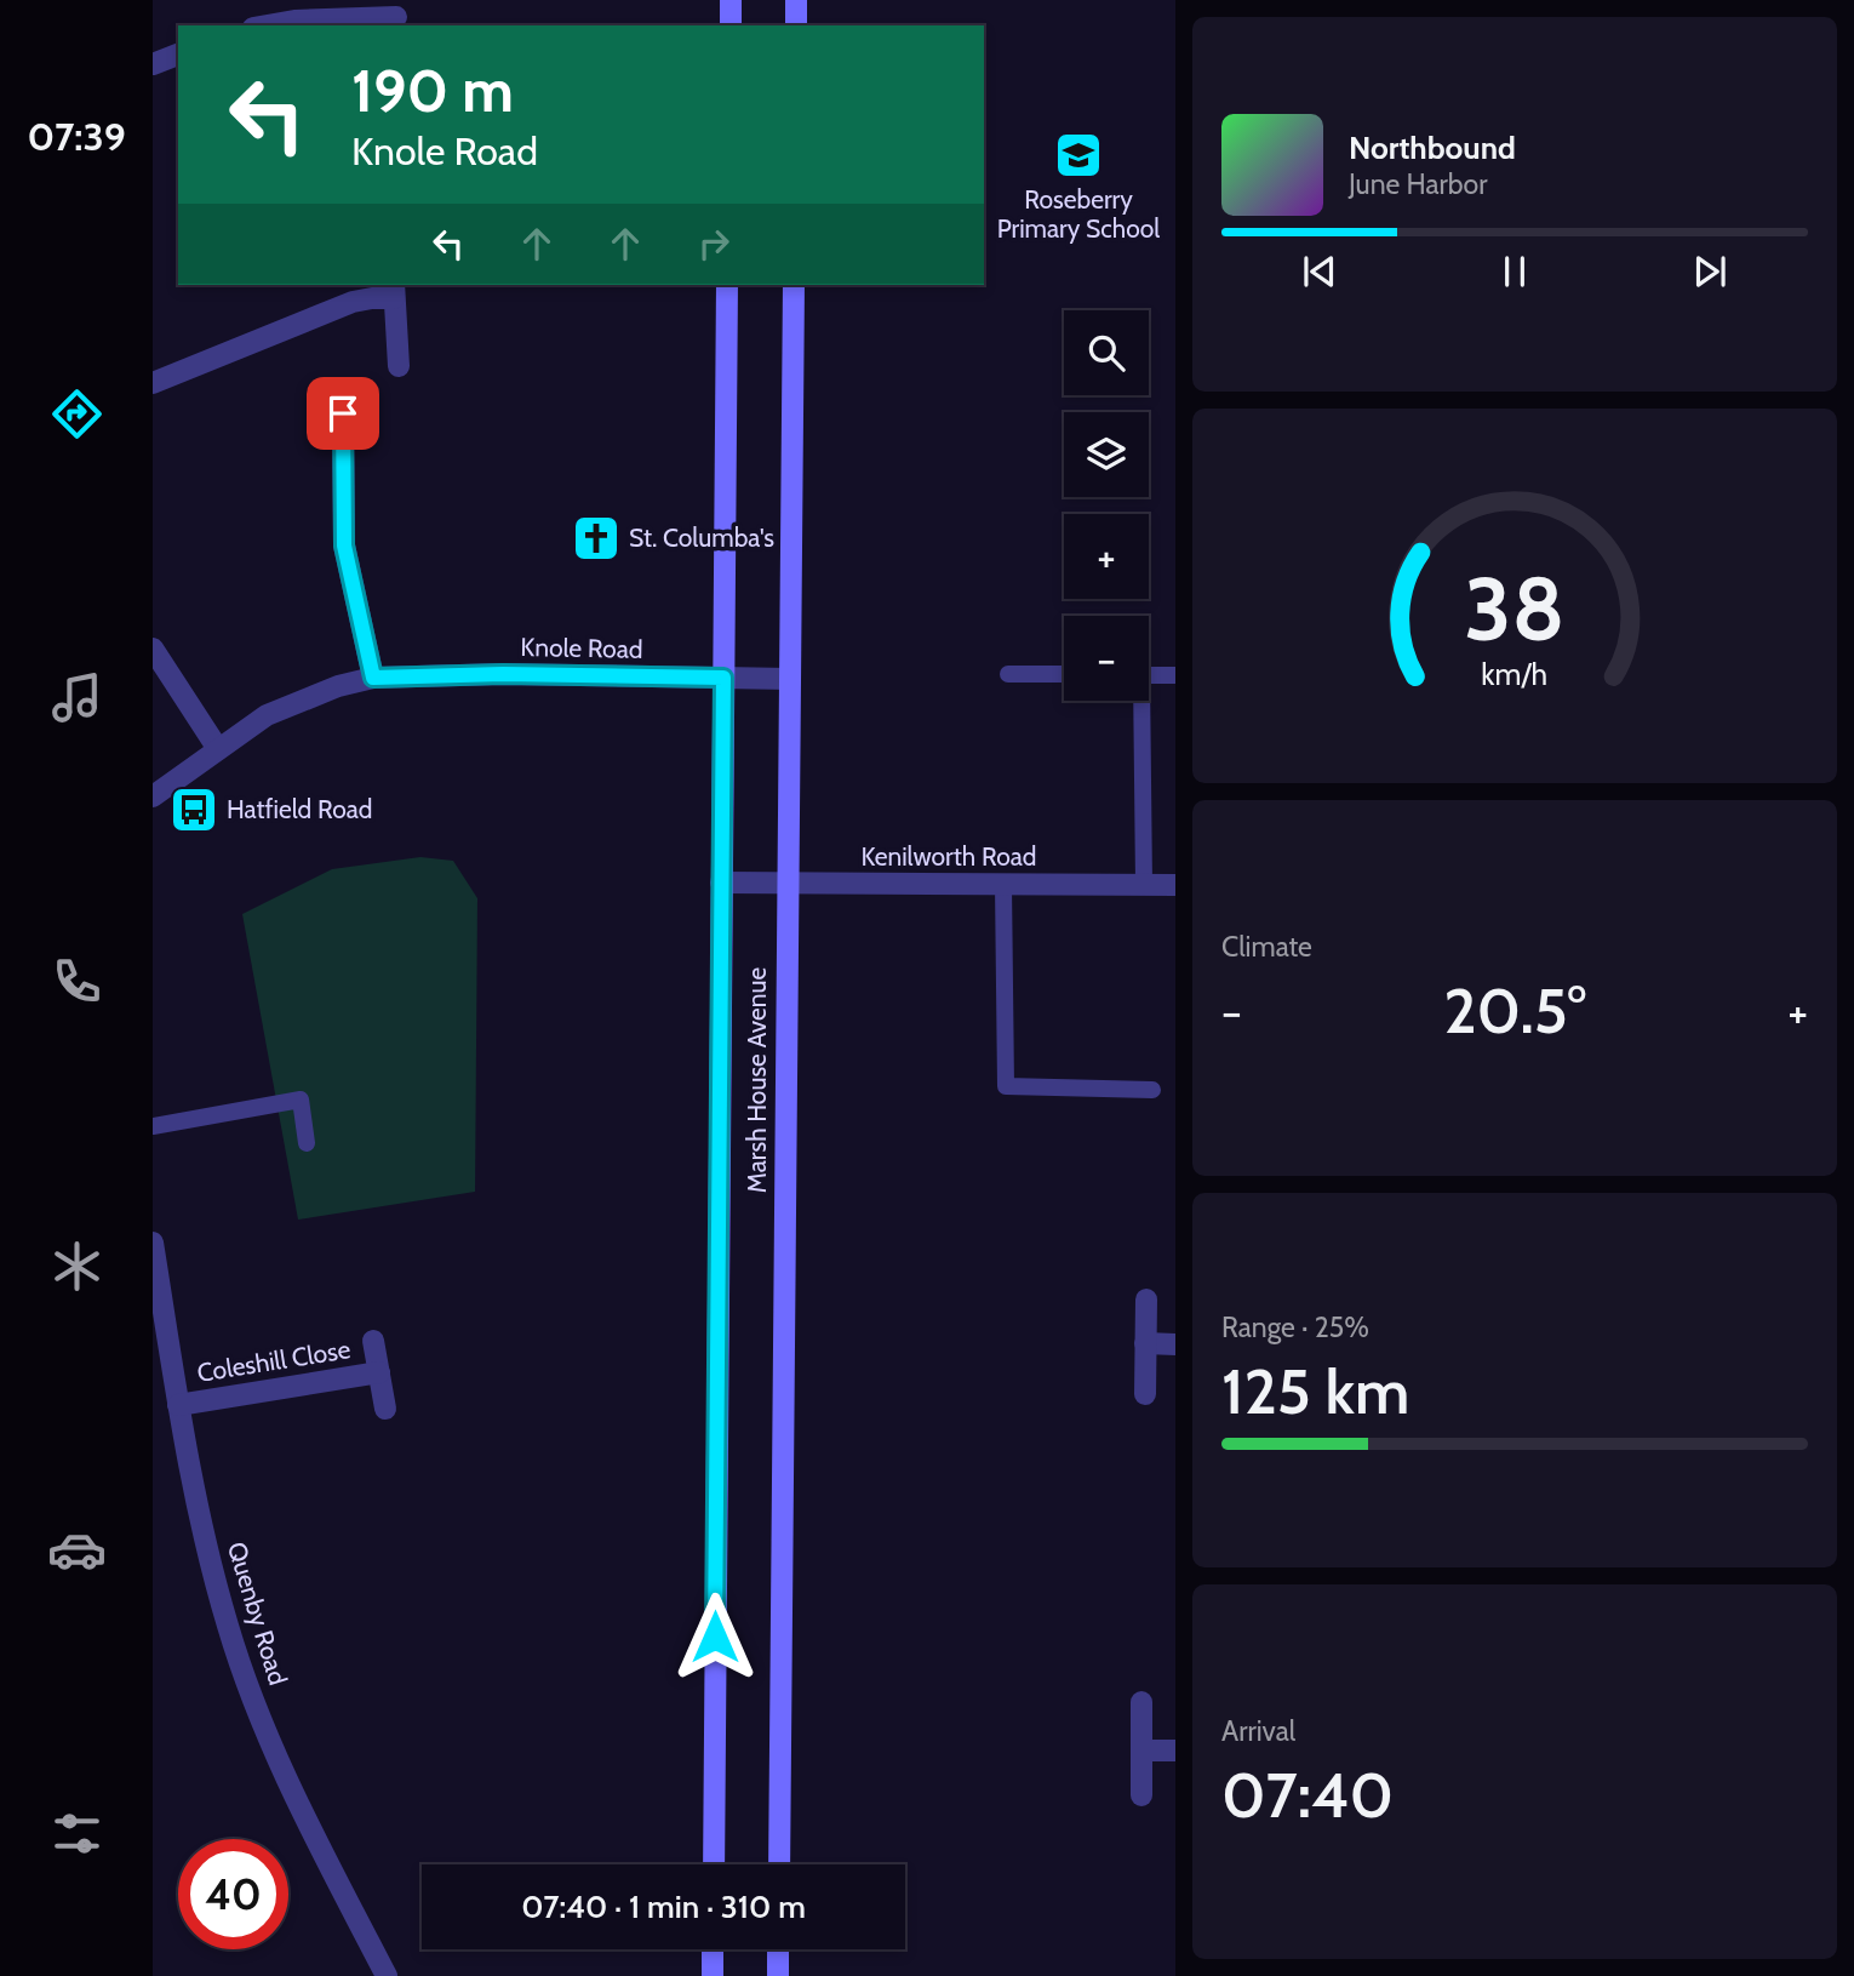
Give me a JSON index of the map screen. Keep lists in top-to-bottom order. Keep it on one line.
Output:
{"streets":{"street":["Knole Road","Kenilworth Road","Marsh House Avenue","Coleshill Close","Quenby Road"]},"crossings":[["Knole Road","Marsh House Avenue"],["Kenilworth Road","Marsh House Avenue"],["Coleshill Close","Quenby Road"]],"places":{"school or university":["Roseberry Primary School"],"church":["St. Columba's"],"bus stop":["Hatfield Road"]},"page":{"tabs":"07:39","turn":["190 m","Knole Road"],"song":["Northbound","June Harbor"],"map_buttons":["+","−"],"tile":["Climate",["Range · 25%","125 km"],["Arrival","07:40"]],"heat":["−","20.5°","+"],"limit":"40","trip":"07:40 · 1 min · 310 m","gauge":["38","km/h"]}}
